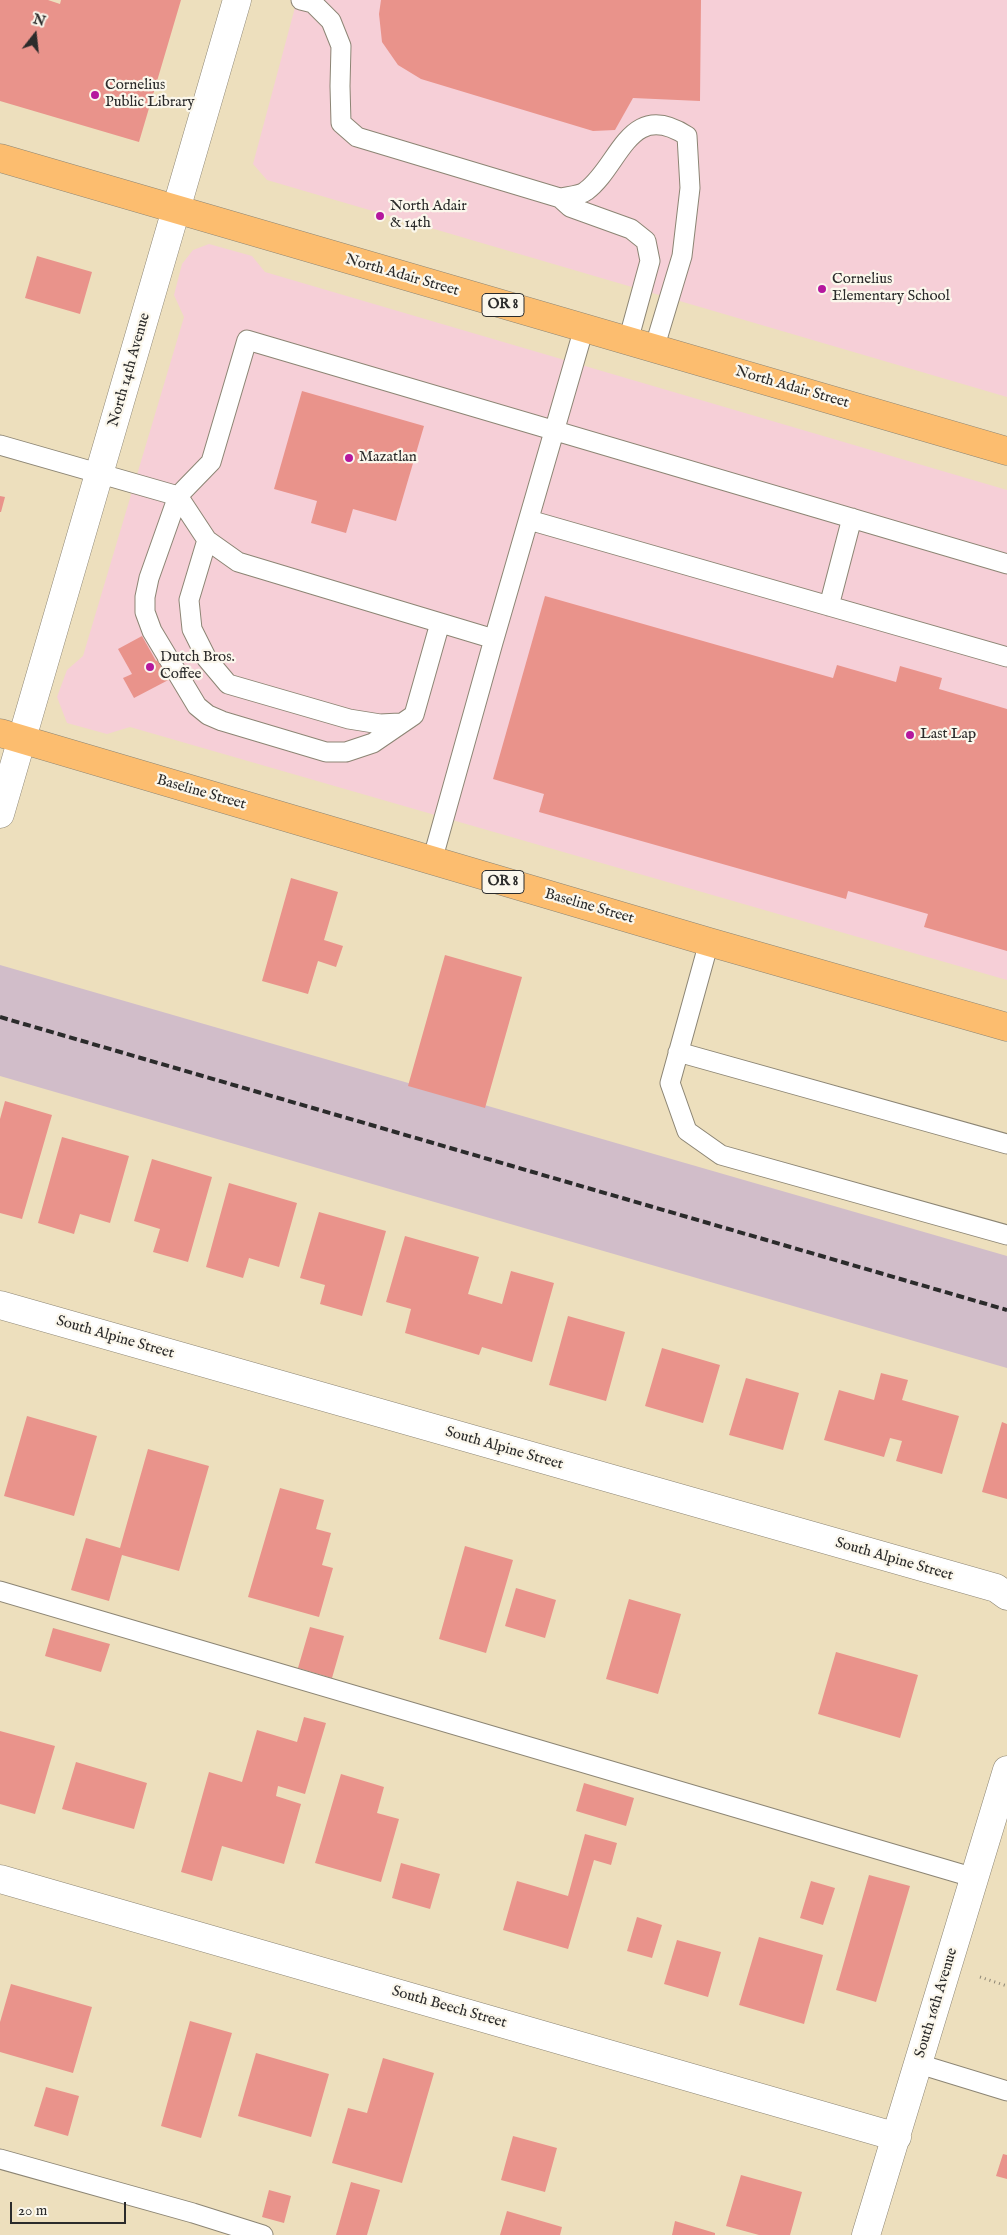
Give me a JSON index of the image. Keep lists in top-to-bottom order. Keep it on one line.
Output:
{"streets":{"highway":["North Adair Street","OR 8","Baseline Street"],"street":["North 14th Avenue","South Alpine Street","South 16th Avenue","South Beech Street"]},"crossings":[["North Adair Street","North 14th Avenue"],["North 14th Avenue","Baseline Street"],["South 16th Avenue","South Beech Street"]],"places":["Cornelius Public Library","North Adair & 14th","Cornelius Elementary School","Mazatlan","Dutch Bros. Coffee","Last Lap"],"scale_bar":"20 m","north":"top"}
